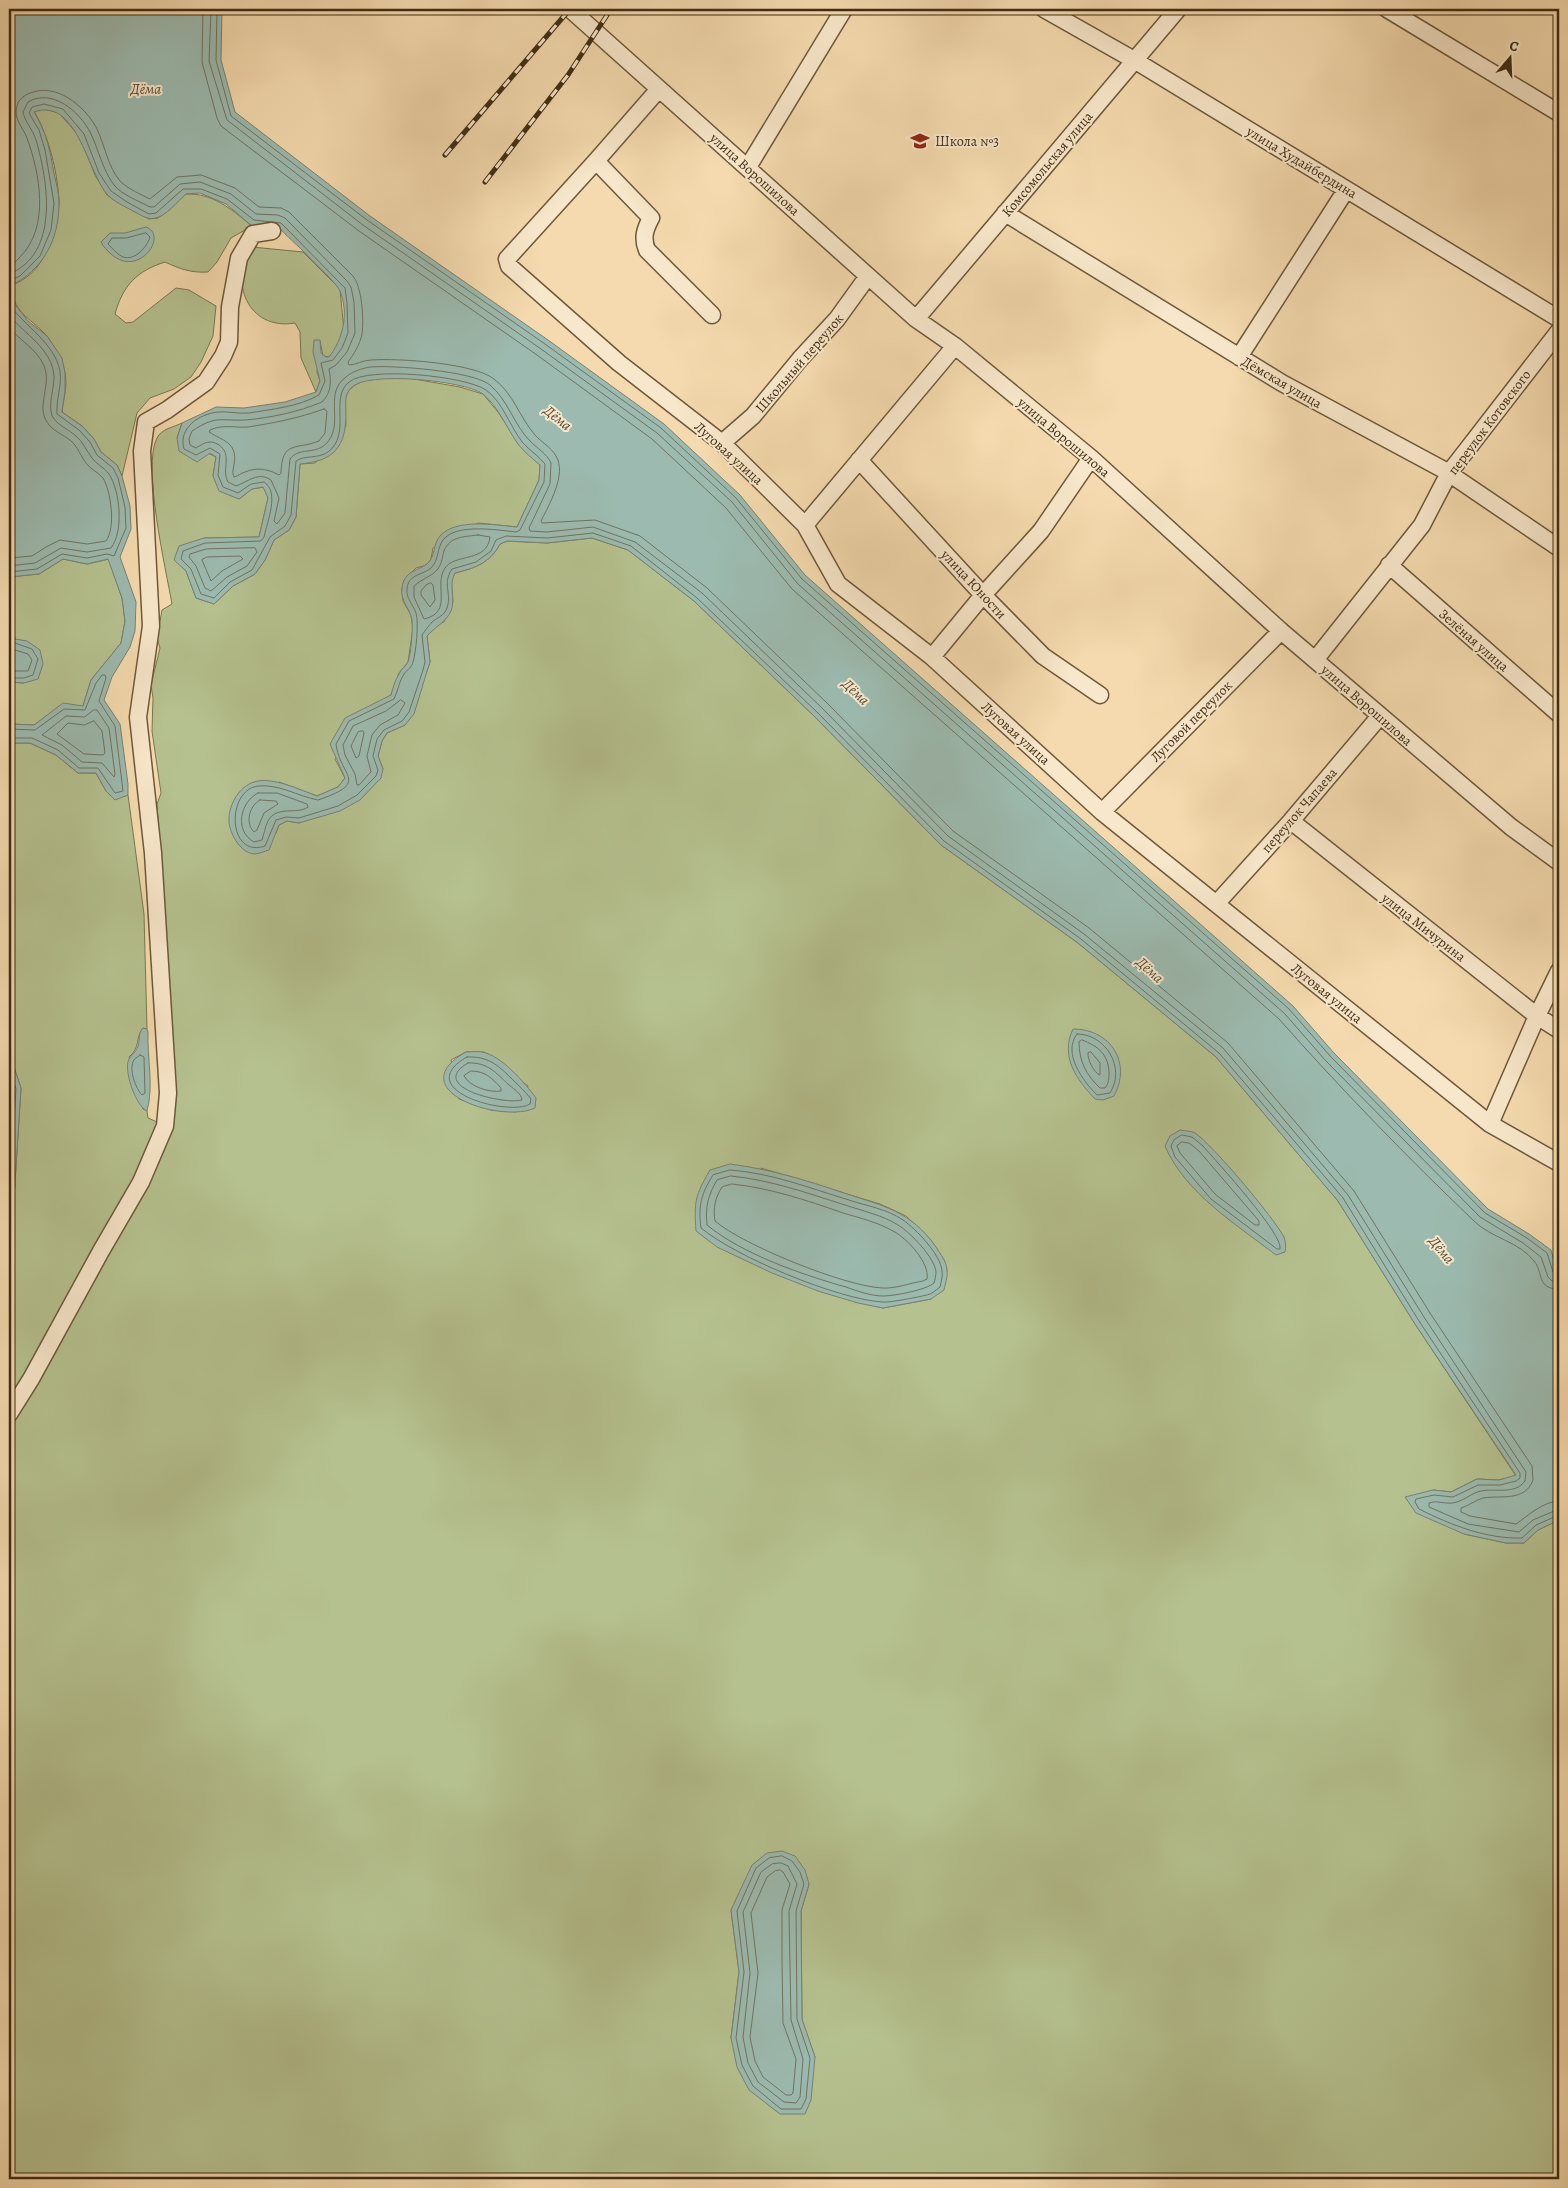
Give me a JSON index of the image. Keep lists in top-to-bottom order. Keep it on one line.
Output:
{"streets":{"street":["улица Худайбердина","Комсомольская улица","улица Ворошилова","Школьный переулок","Дёмская улица","переулок Котовского","Луговая улица","улица Юности","Зелёная улица","Луговой переулок","переулок Чапаева","улица Мичурина"]},"crossings":[["улица Худайбердина","Комсомольская улица"],["Комсомольская улица","улица Ворошилова"],["Комсомольская улица","Дёмская улица"],["улица Ворошилова","Школьный переулок"],["улица Ворошилова","переулок Котовского"],["улица Ворошилова","Луговой переулок"],["улица Ворошилова","переулок Чапаева"],["Школьный переулок","Луговая улица"],["Дёмская улица","переулок Котовского"],["переулок Котовского","Зелёная улица"],["Луговая улица","Луговой переулок"],["Луговая улица","переулок Чапаева"],["переулок Чапаева","улица Мичурина"]],"water":["Дёма"],"places":{"school or university":["Школа №3"]},"north":"top"}
